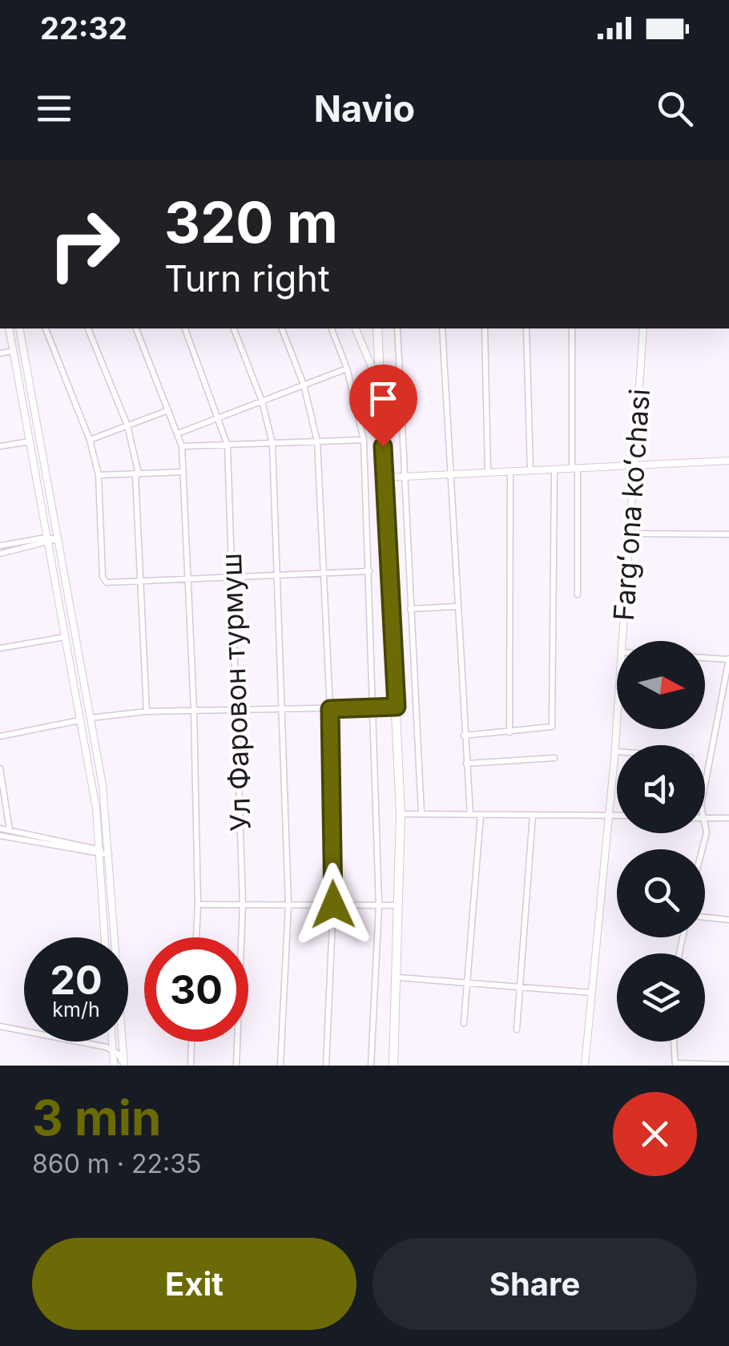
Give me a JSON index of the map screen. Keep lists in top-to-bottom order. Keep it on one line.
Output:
{"streets":{"street":["Fargʻona koʻchasi","Ул Фаровон турмуш"]},"north":"right","page":{"status":"22:32","header":"Navio","turn":["320 m","Turn right"],"speed":"20 km/h","limit":"30","heading":["3 min","860 m · 22:35"],"buttons":["Exit","Share"]}}
